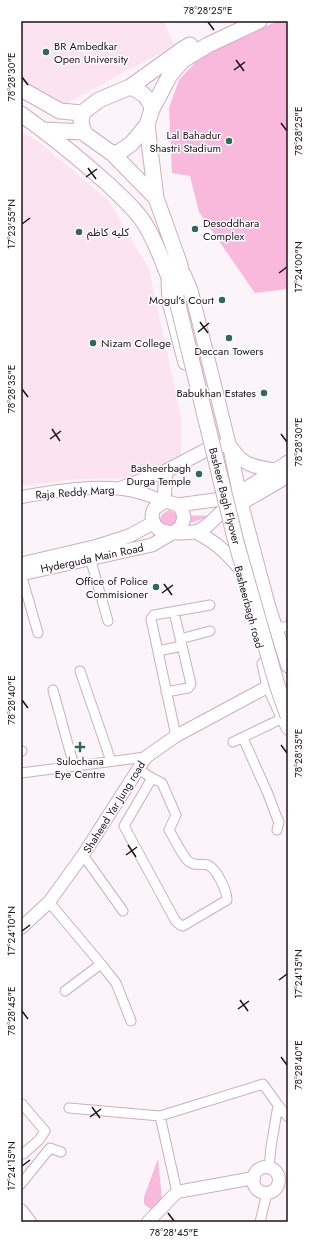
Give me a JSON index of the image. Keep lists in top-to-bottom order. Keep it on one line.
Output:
{"streets":{"main road":["Raja Reddy Marg","Basheer Bagh Flyover","Hyderguda Main Road","Basheerbagh road"],"street":["Shaheed Yar Jung road"]},"crossings":[["Raja Reddy Marg","Hyderguda Main Road"],["Raja Reddy Marg","Basheerbagh road"],["Basheer Bagh Flyover","Basheerbagh road"],["Basheerbagh road","Shaheed Yar Jung road"]],"places":{"other":["BR Ambedkar Open University","Lal Bahadur Shastri Stadium","Desoddhara Complex","كليه كاظم","Mogul’s Court","Deccan Towers","Nizam College","Babukhan Estates","Basheerbagh Durga Temple","Office of Police Commisioner"],"health":["Sulochana Eye Centre"]},"coordinates":["78°28'25\"E","78°28'30\"E","17°23'55\"N","17°24'00\"N","78°28'35\"E","78°28'40\"E","17°24'10\"N","17°24'15\"N","78°28'45\"E"]}
